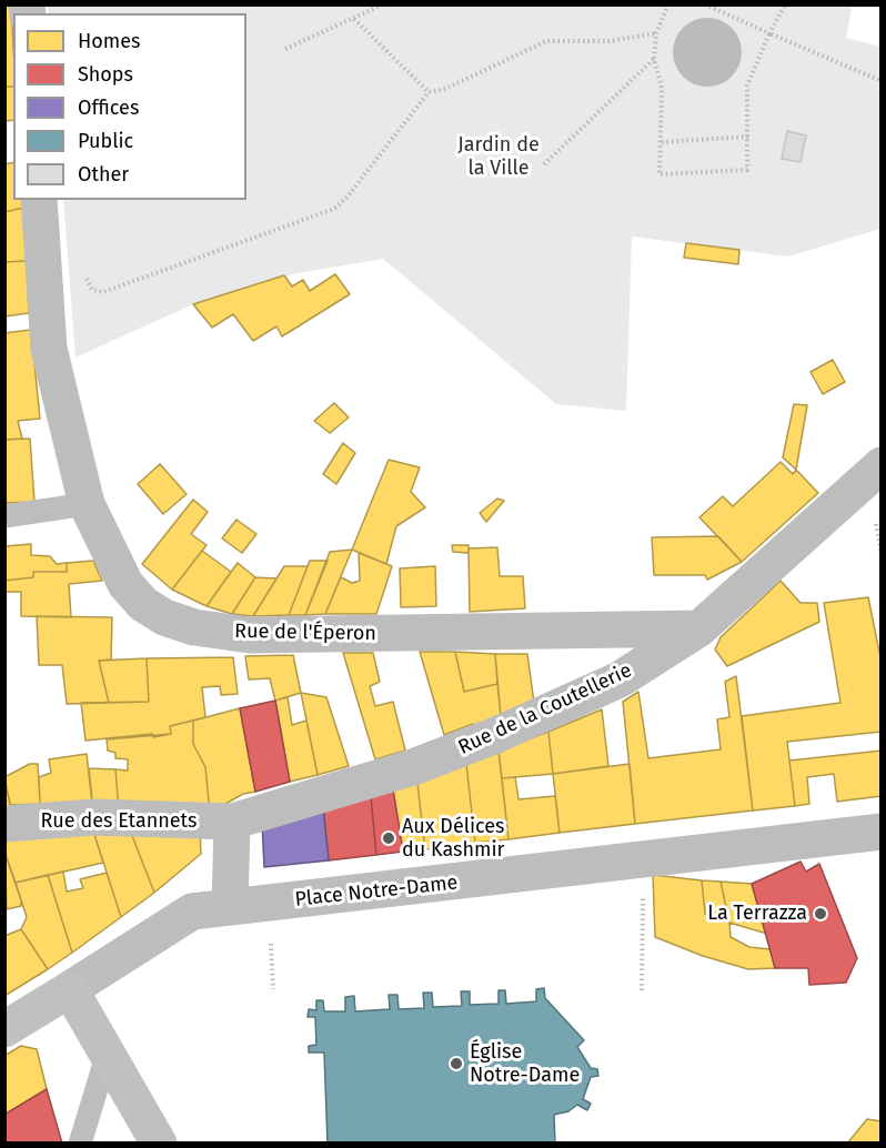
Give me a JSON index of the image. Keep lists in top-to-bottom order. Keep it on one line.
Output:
{"streets":{"street":["Rue de l'Éperon","Rue de la Coutellerie","Rue des Etannets","Place Notre-Dame"]},"crossings":[["Rue de l'Éperon","Rue de la Coutellerie"],["Rue de la Coutellerie","Rue des Etannets"]],"parks":["Jardin de la Ville"],"places":["Aux Délices du Kashmir","La Terrazza","Église Notre-Dame"],"legend":["Homes","Shops","Offices","Public","Other"]}
